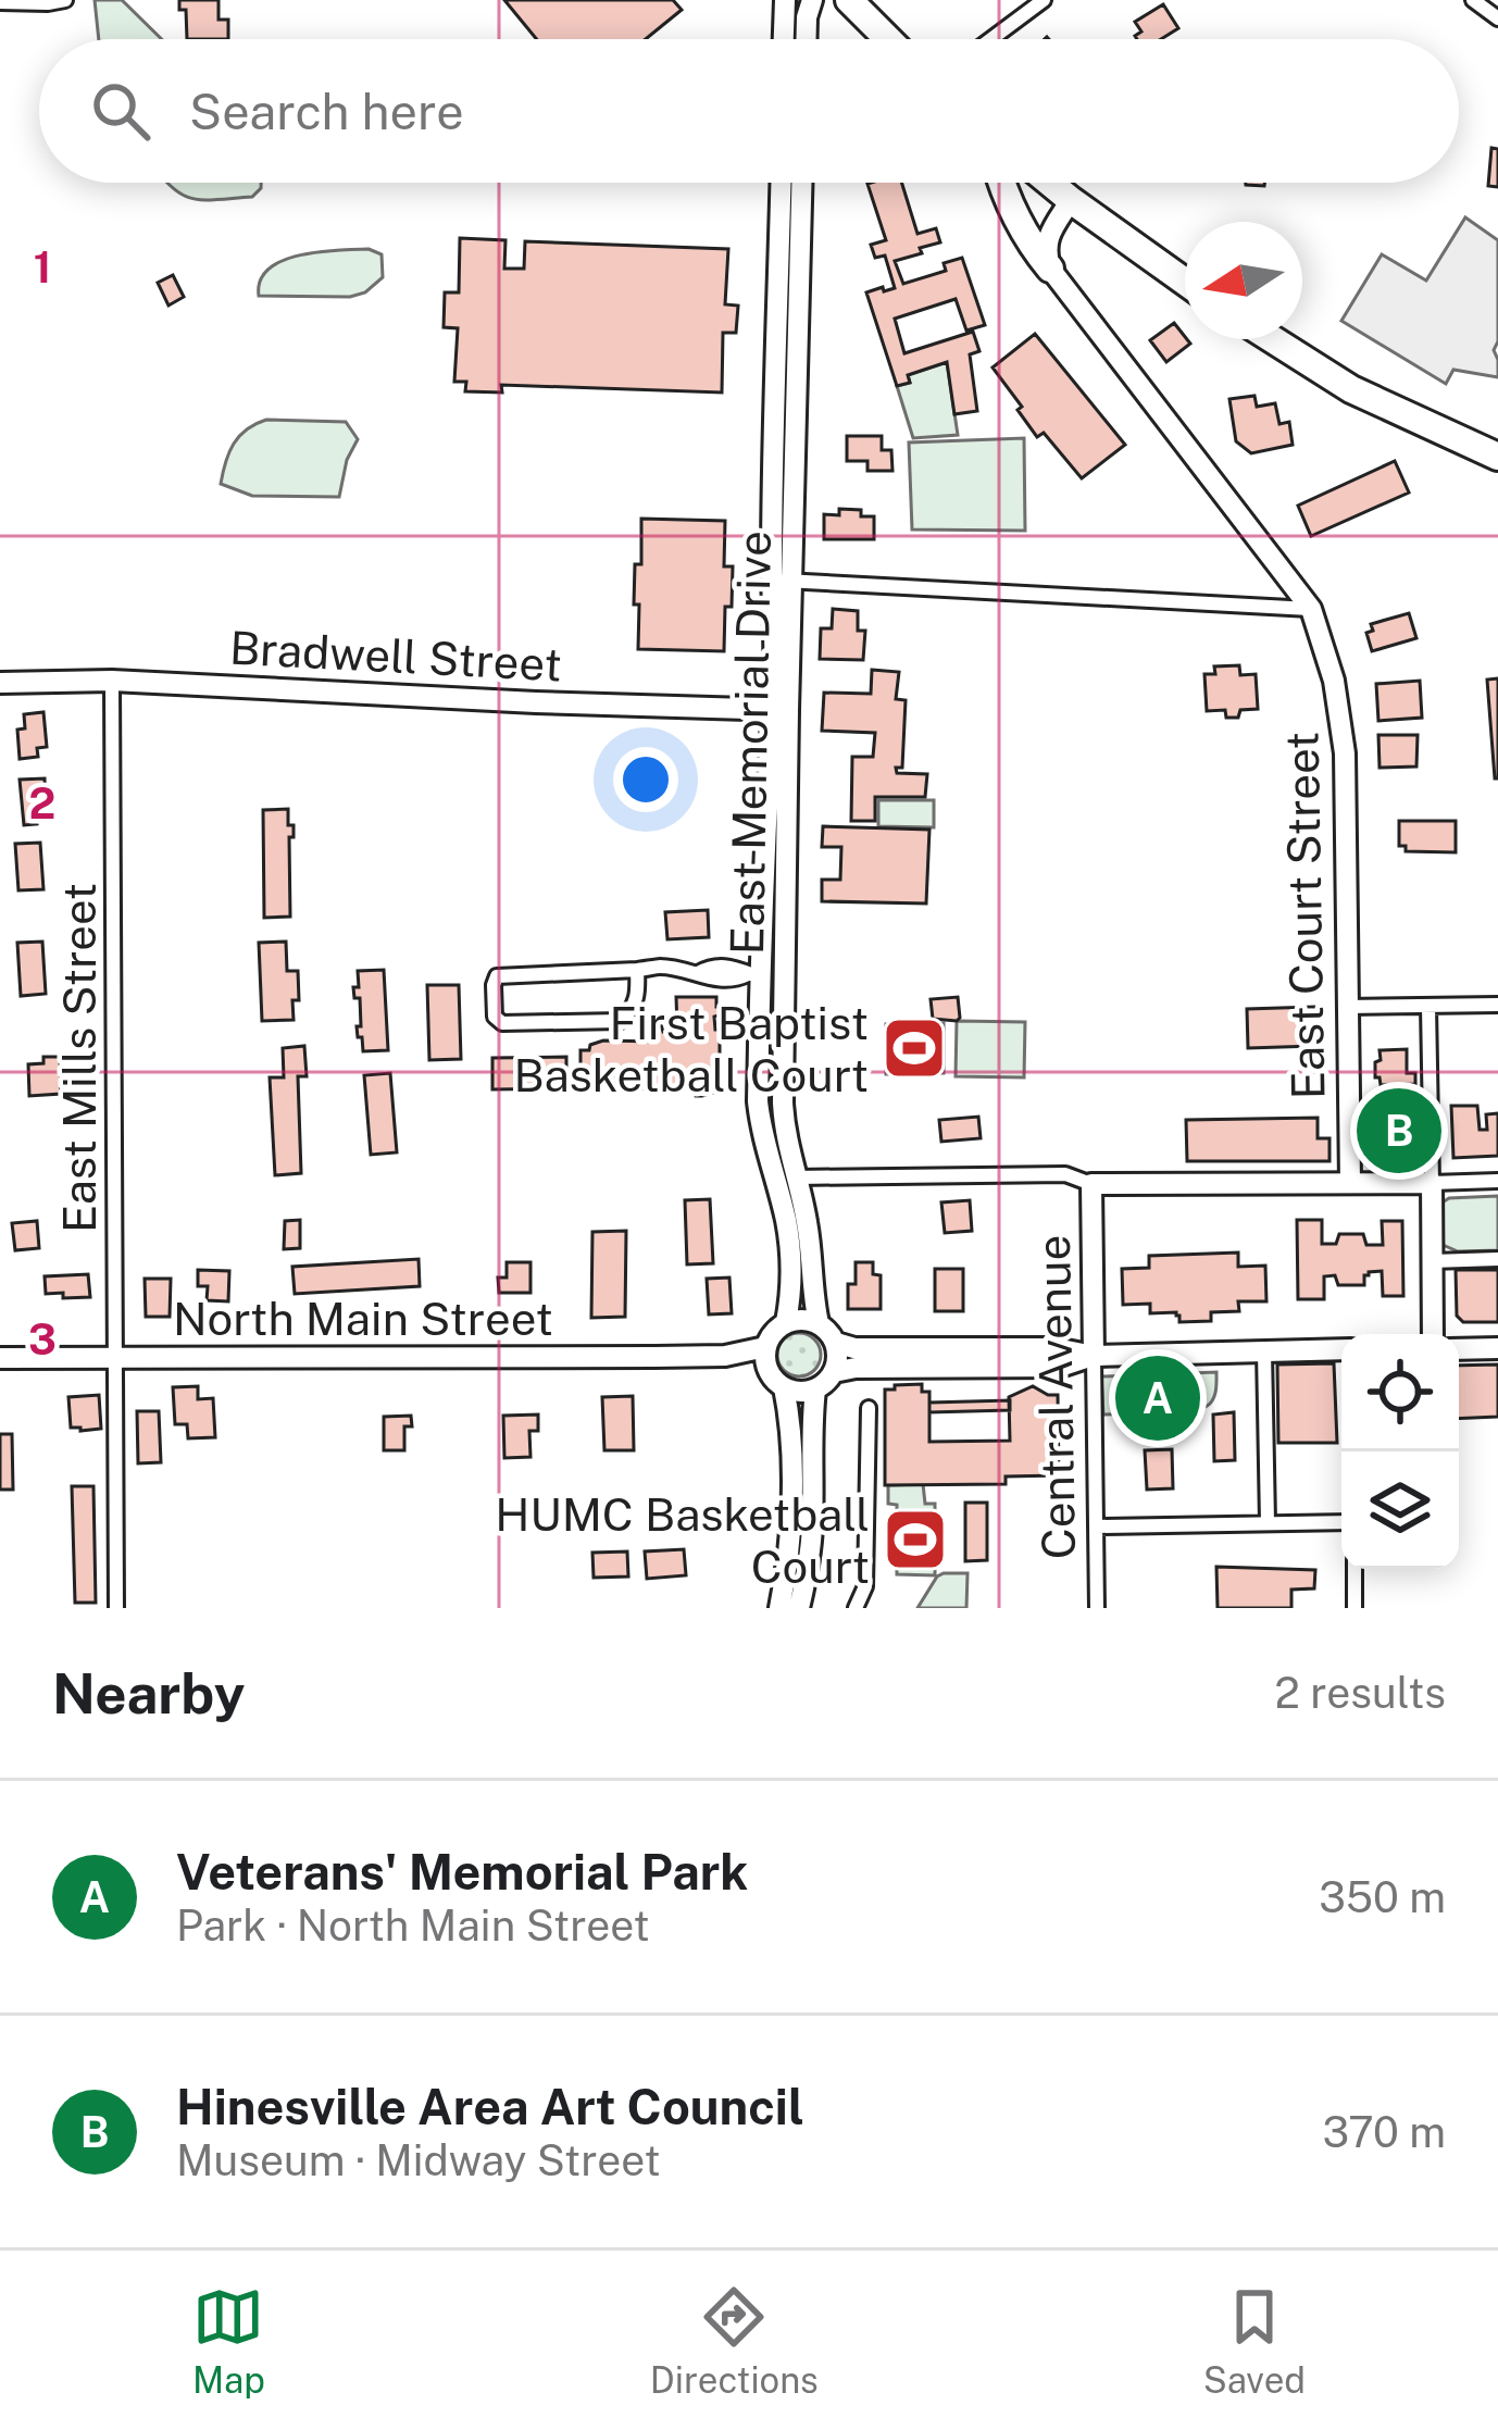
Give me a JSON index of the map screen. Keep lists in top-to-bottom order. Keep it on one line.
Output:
{"streets":{"main road":["Bradwell Street","East Memorial Drive","East Court Street","North Main Street","Central Avenue"],"street":["East Mills Street"]},"crossings":[["Bradwell Street","East Memorial Drive"],["Bradwell Street","East Mills Street"],["East Memorial Drive","North Main Street"],["East Mills Street","North Main Street"]],"places":{"sports":["First Baptist Basketball Court","HUMC Basketball Court"]},"north":"left","page":{"search":"Search here","pins":["B","A"],"heading":["Nearby","2 results"],"list":[{"mark":"A","name":"Veterans' Memorial Park","note":"Park · North Main Street","value":"350 m"},{"mark":"B","name":"Hinesville Area Art Council","note":"Museum · Midway Street","value":"370 m"}],"nav":["Map","Directions","Saved"]},"grid":{"rows":["1","2","3"]}}
